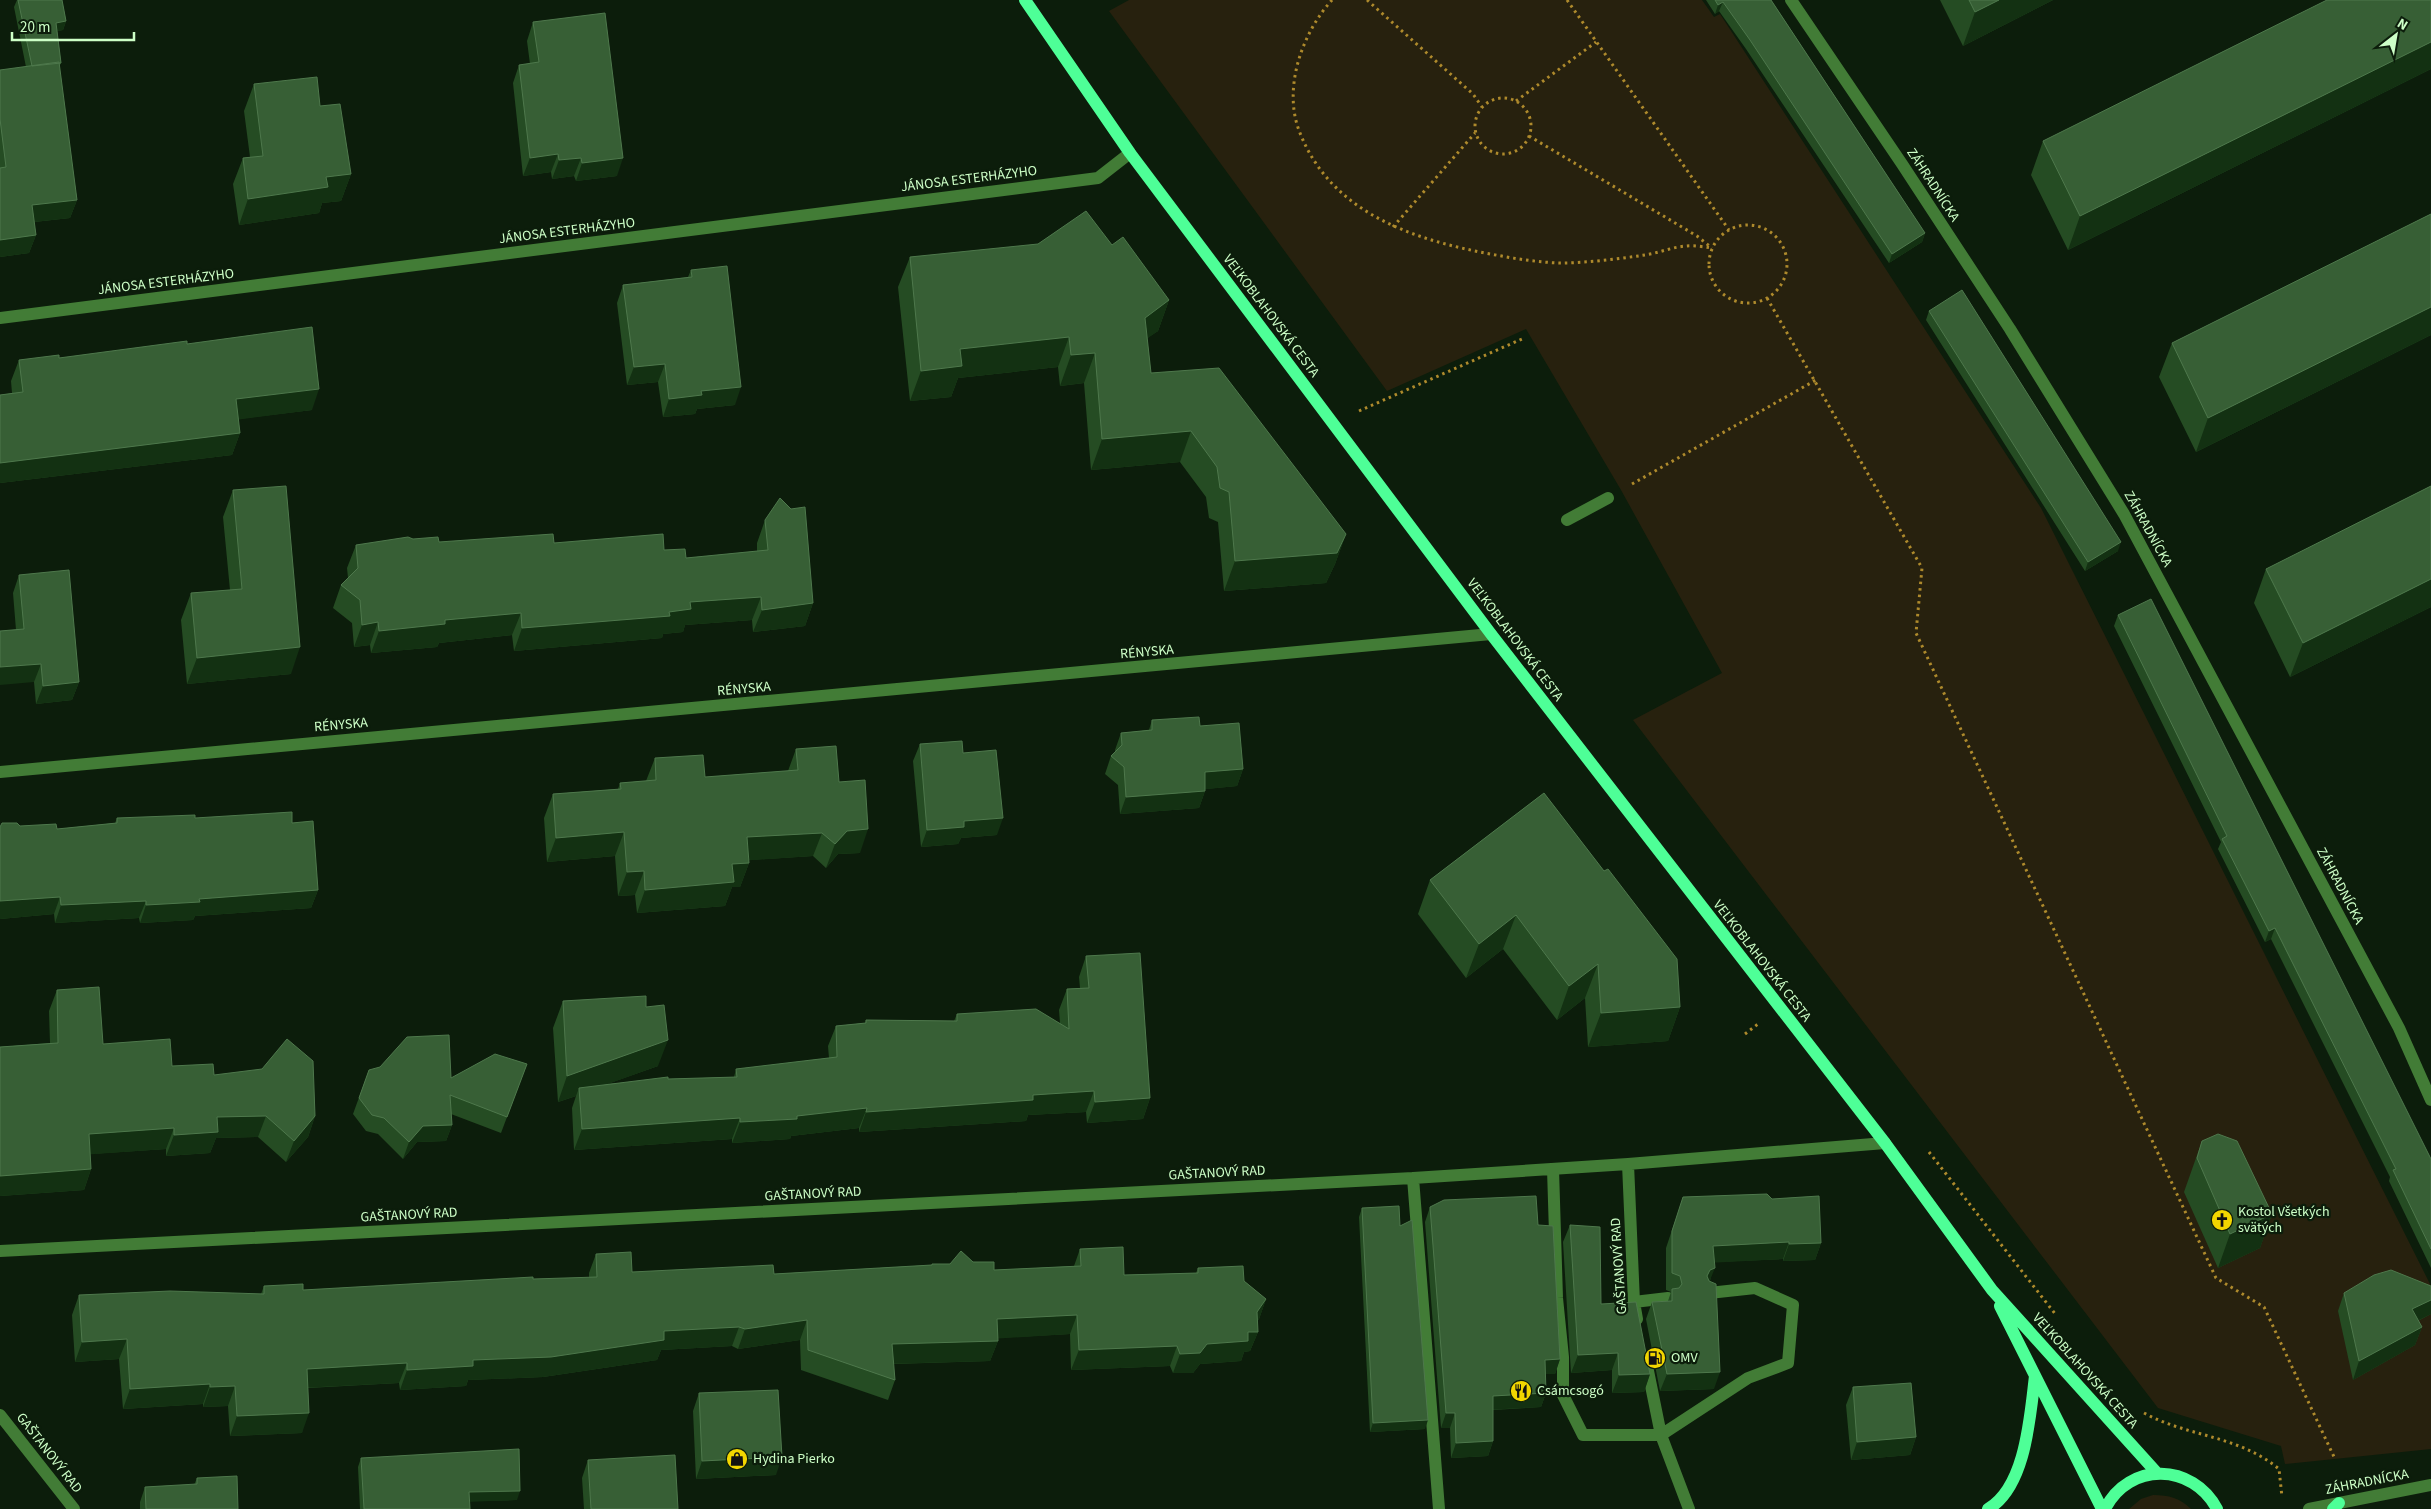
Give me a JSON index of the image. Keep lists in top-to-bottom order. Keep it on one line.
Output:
{"streets":{"main road":["VEĽKOBLAHOVSKÁ CESTA"],"street":["JÁNOSA ESTERHÁZYHO","ZÁHRADNÍCKA","RÉNYSKA","GAŠTANOVÝ RAD"]},"crossings":[["JÁNOSA ESTERHÁZYHO","VEĽKOBLAHOVSKÁ CESTA"],["VEĽKOBLAHOVSKÁ CESTA","RÉNYSKA"],["VEĽKOBLAHOVSKÁ CESTA","GAŠTANOVÝ RAD"]],"places":{"church":["Kostol Všetkých svätých"],"fuel station":["OMV"],"restaurant":["Csámcsogó"],"shop":["Hydina Pierko"]},"scale_bar":"20 m","north":"top right"}
